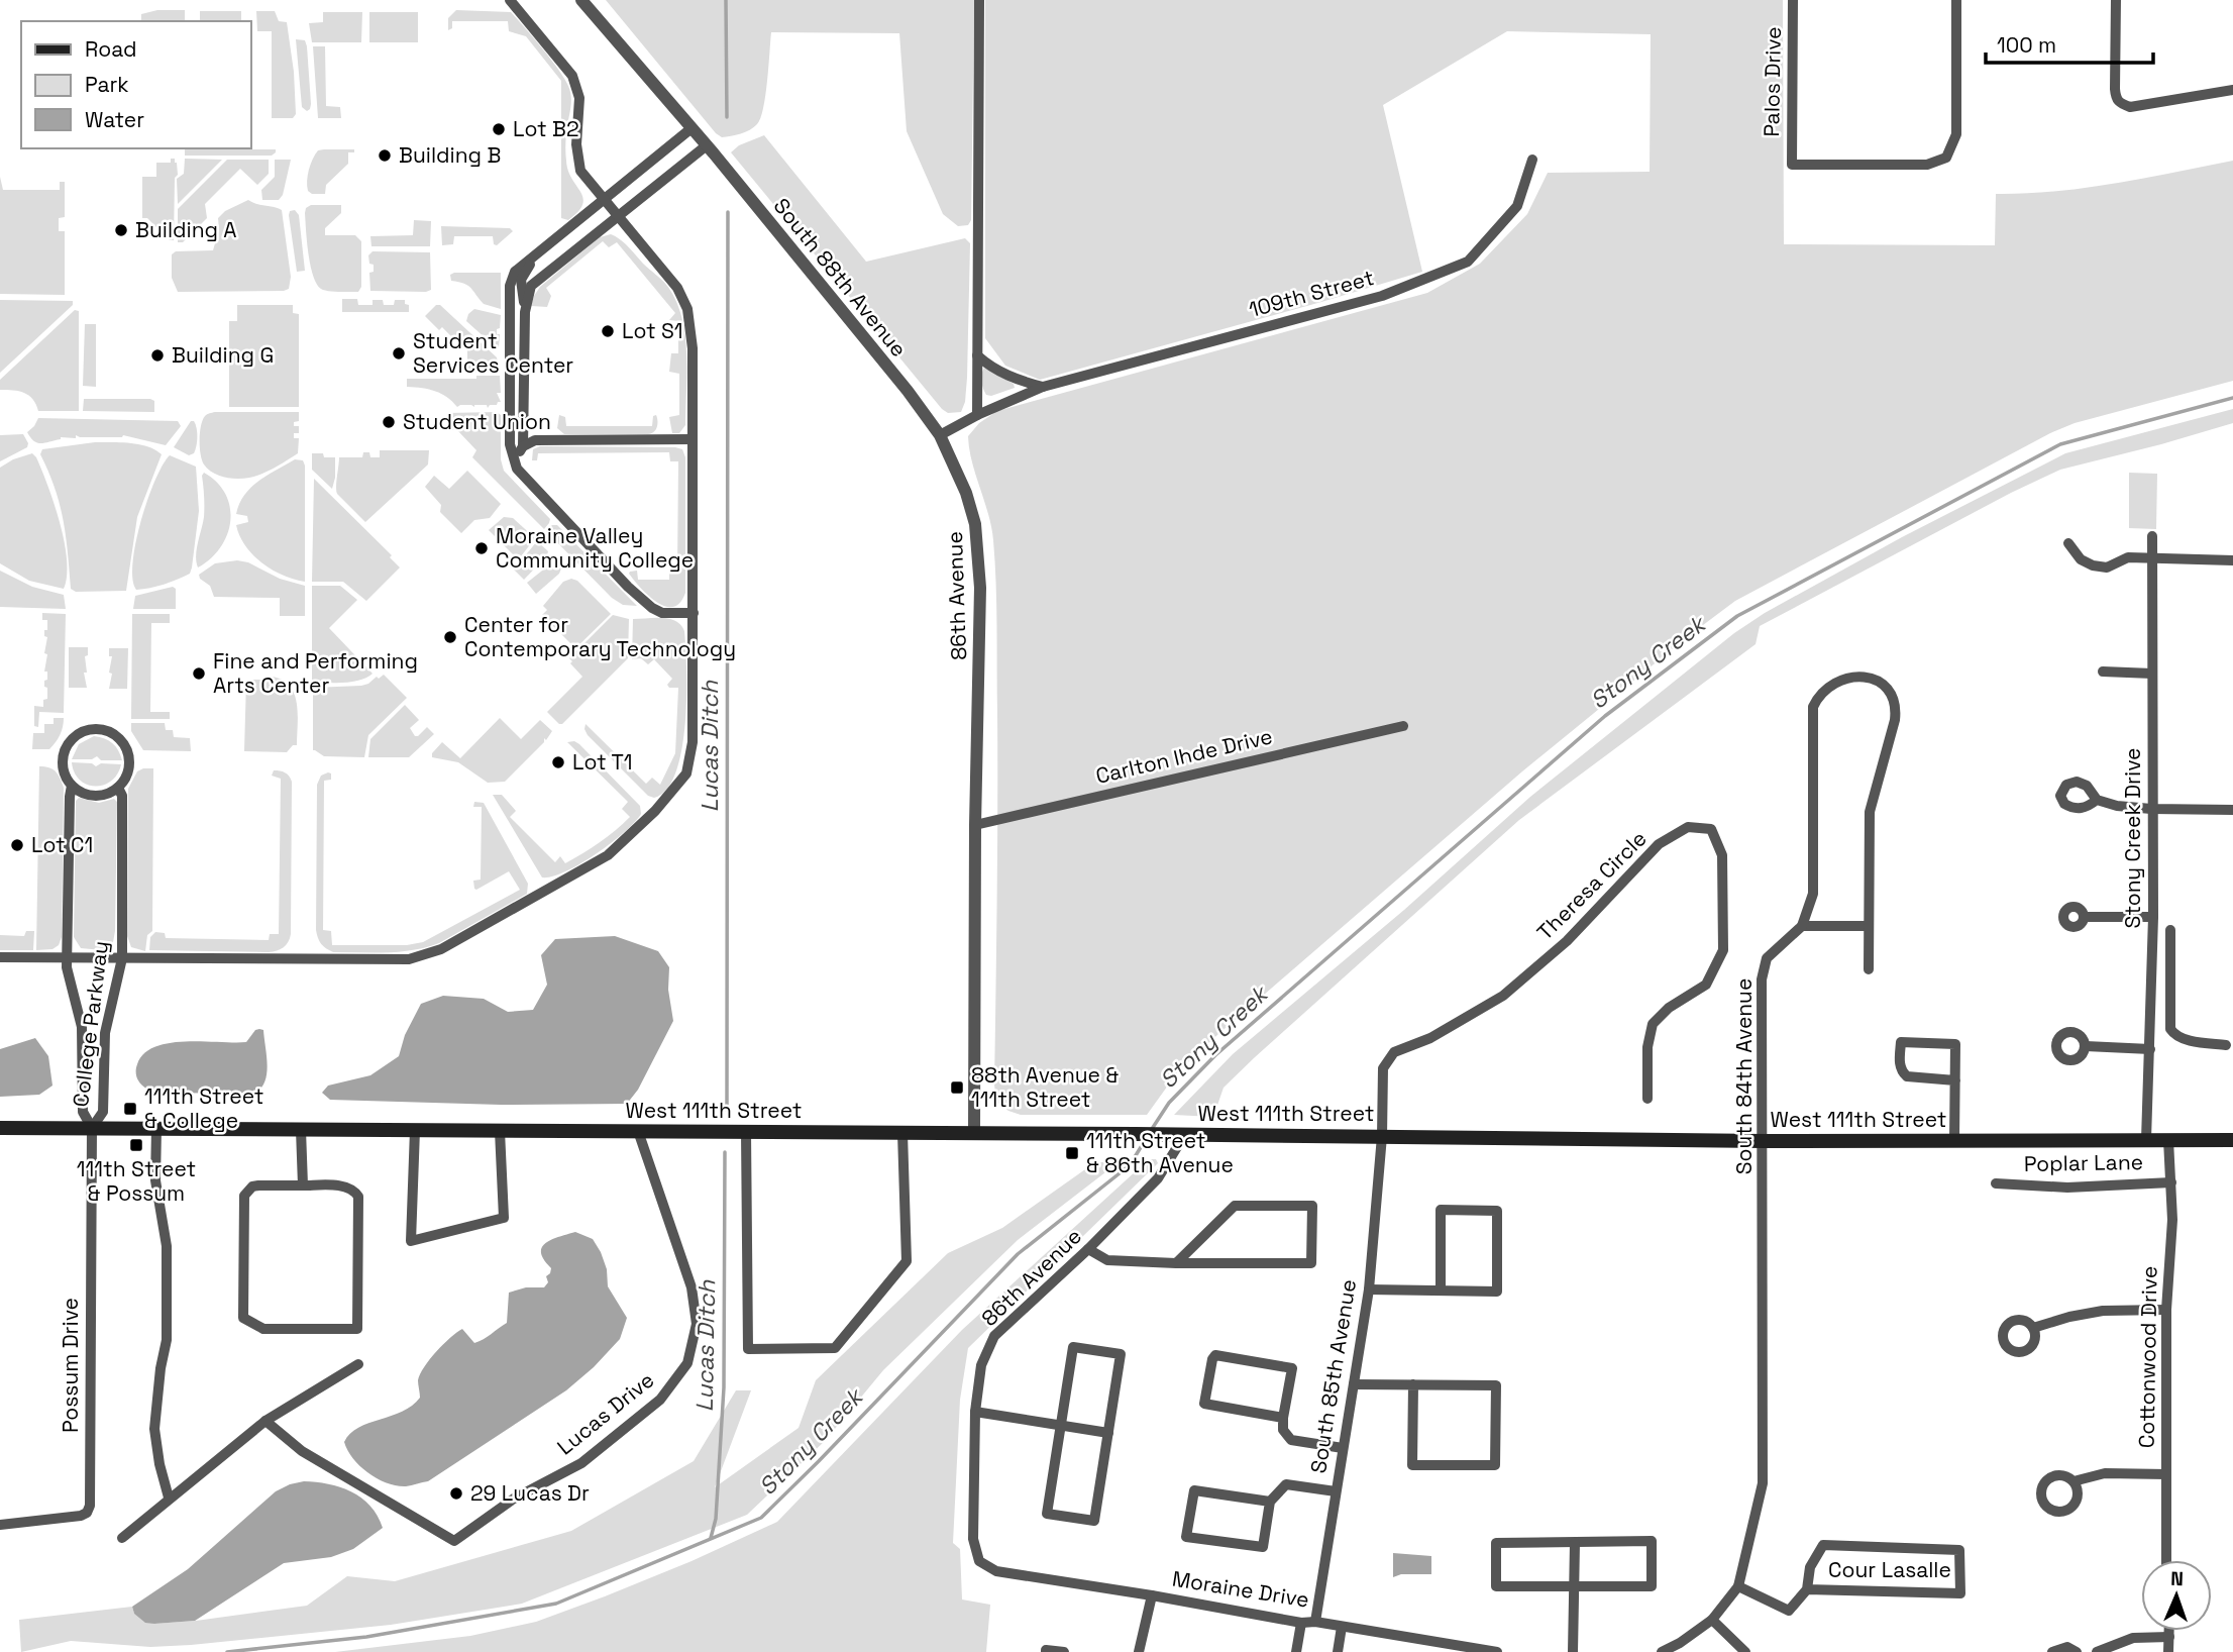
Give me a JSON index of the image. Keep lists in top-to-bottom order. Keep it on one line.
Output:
{"streets":{"main road":["West 111th Street"],"street":["Palos Drive","South 88th Avenue","109th Street","86th Avenue","Carlton Ihde Drive","Stony Creek Drive","Theresa Circle","College Parkway","South 84th Avenue","Poplar Lane","Cottonwood Drive","Possum Drive","South 85th Avenue","Lucas Drive","Cour Lasalle","Moraine Drive"]},"crossings":[["South 88th Avenue","86th Avenue"],["86th Avenue","Carlton Ihde Drive"],["86th Avenue","West 111th Street"],["86th Avenue","Moraine Drive"],["Stony Creek Drive","West 111th Street"],["Theresa Circle","West 111th Street"],["Theresa Circle","South 85th Avenue"],["College Parkway","West 111th Street"],["College Parkway","Possum Drive"],["South 84th Avenue","West 111th Street"],["South 84th Avenue","Cour Lasalle"],["West 111th Street","Cottonwood Drive"],["West 111th Street","Possum Drive"],["West 111th Street","South 85th Avenue"],["West 111th Street","Lucas Drive"],["Poplar Lane","Cottonwood Drive"],["South 85th Avenue","Moraine Drive"]],"water":["Stony Creek","Lucas Ditch"],"places":{"other":["Lot B2","Building B","Building A","Lot S1","Student Services Center","Building G","Student Union","Moraine Valley Community College","Center for Contemporary Technology","Fine and Performing Arts Center","Lot T1","Lot C1","29 Lucas Dr"],"transit":["88th Avenue & 111th Street","111th Street & College","111th Street & Possum","111th Street & 86th Avenue"]},"legend":["Road","Park","Water"],"scale_bar":"100 m","north":"top"}
